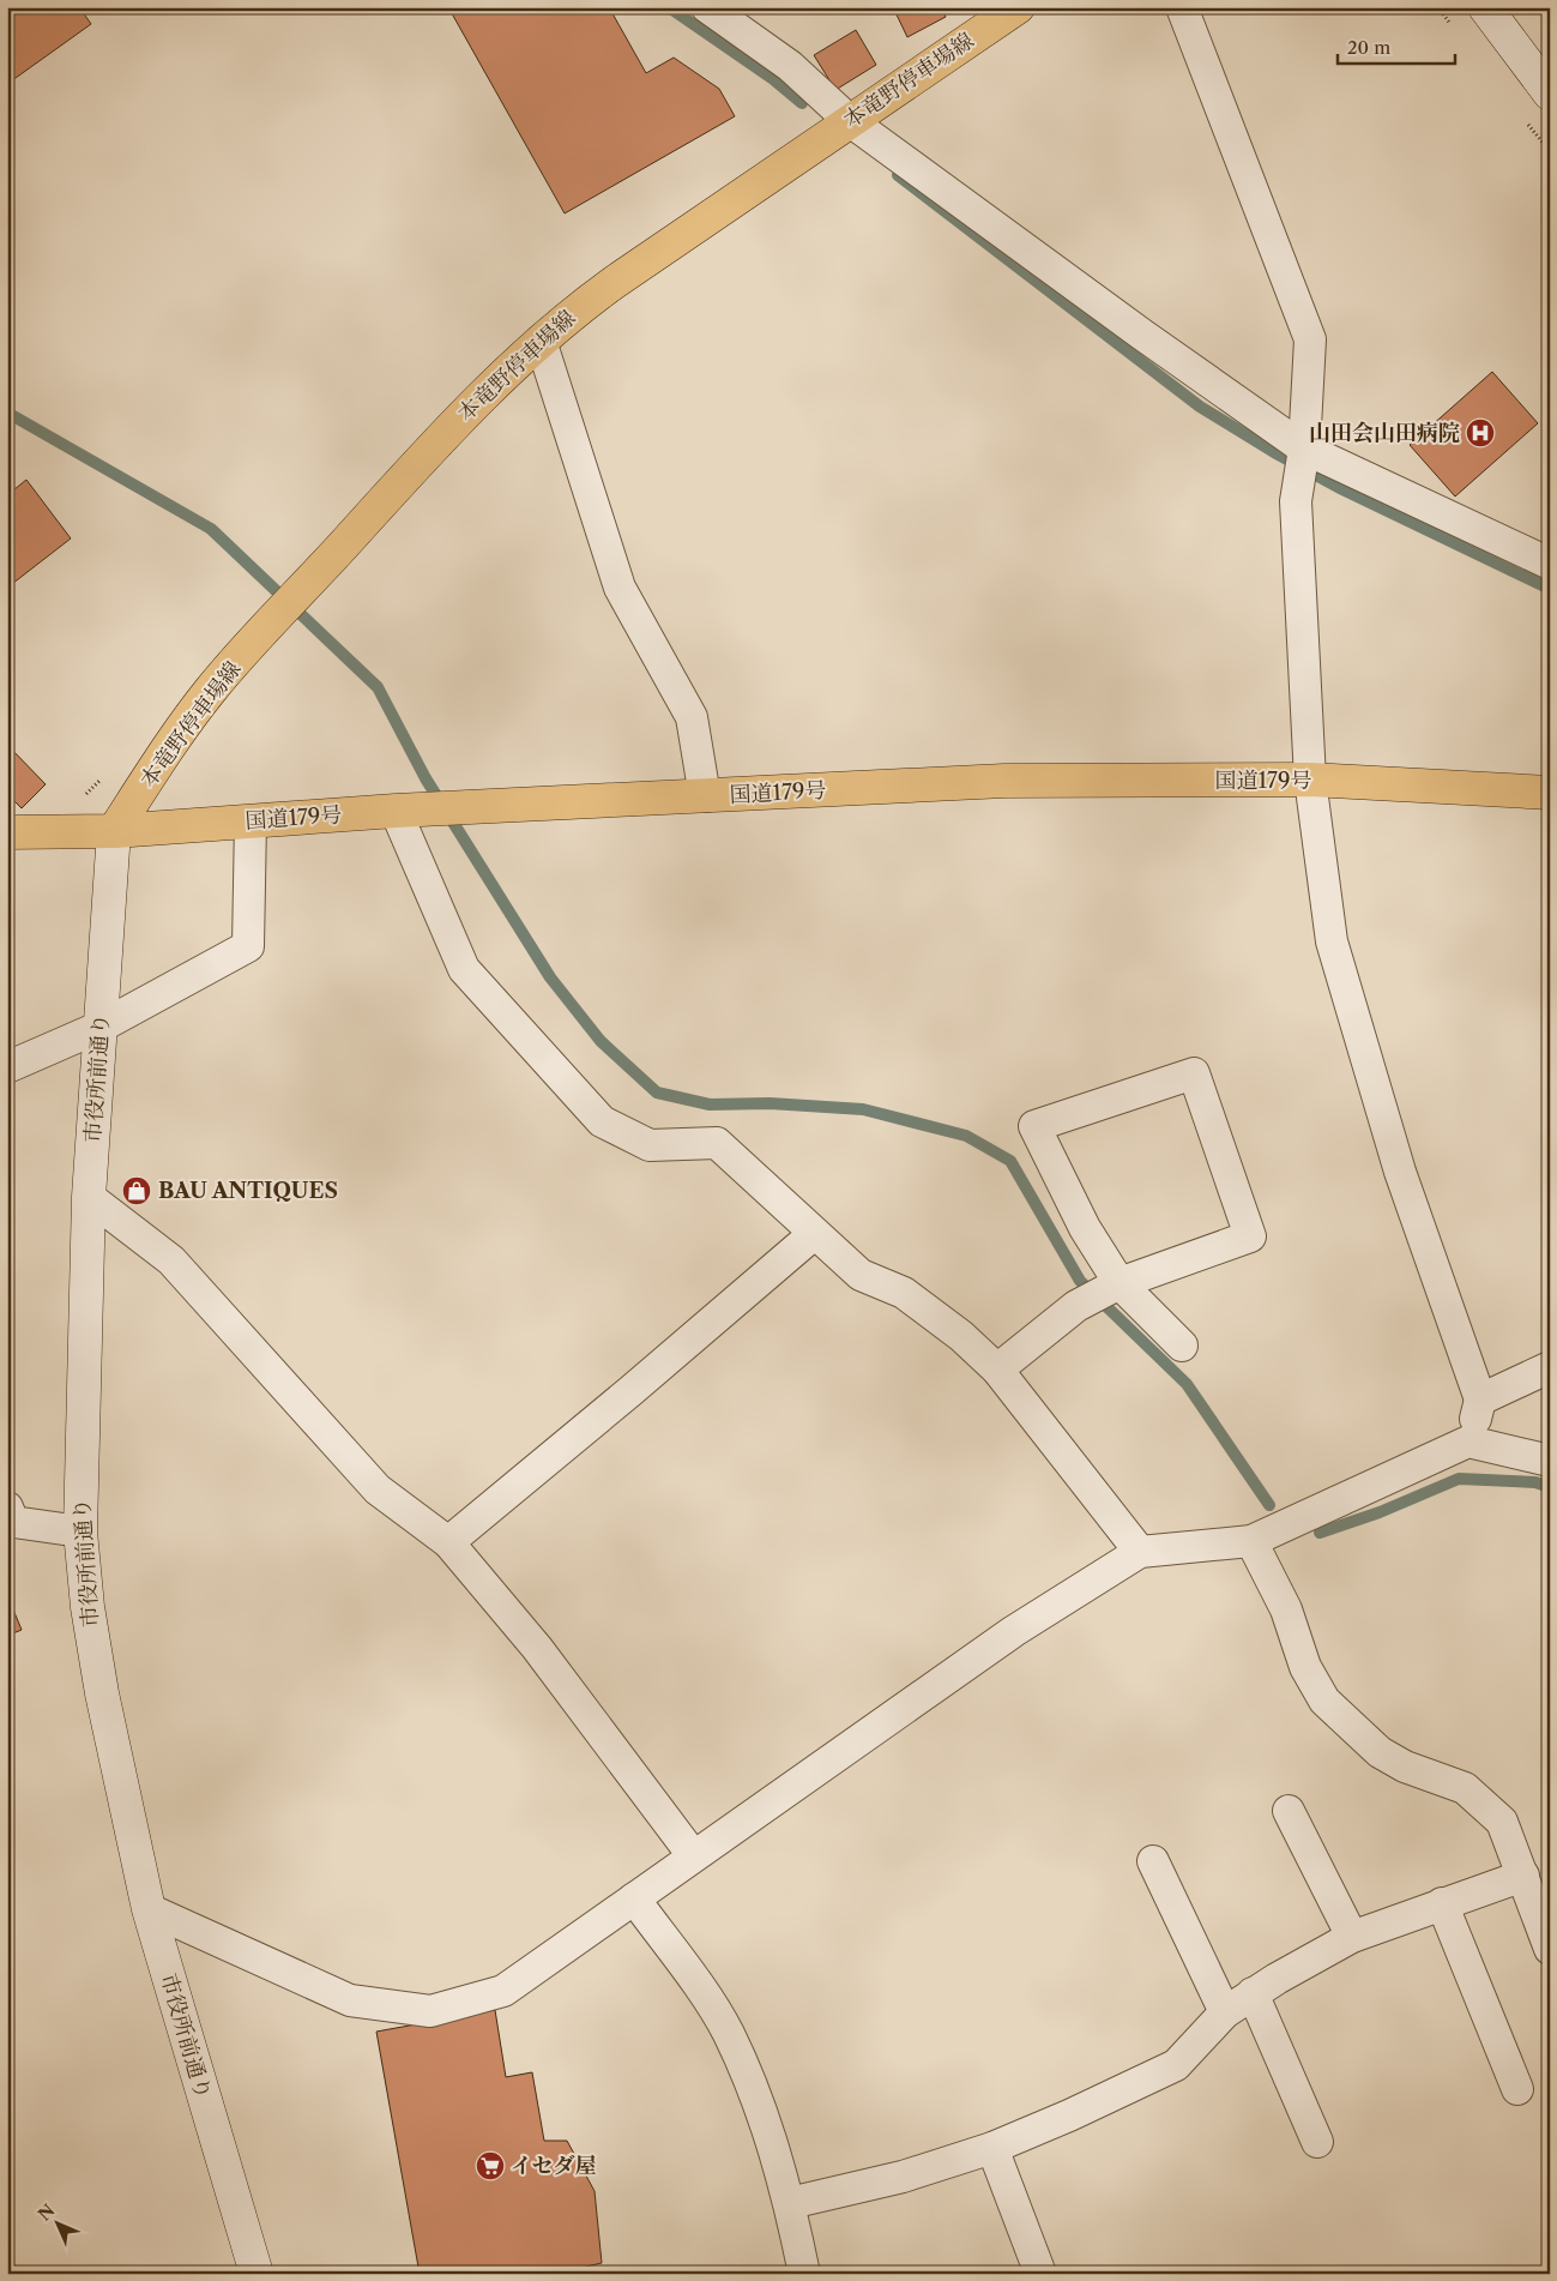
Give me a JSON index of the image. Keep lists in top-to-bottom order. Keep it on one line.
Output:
{"streets":{"main road":["本竜野停車場線","国道179号"],"street":["市役所前通り"]},"crossings":[["本竜野停車場線","国道179号"],["本竜野停車場線","市役所前通り"],["国道179号","市役所前通り"]],"places":{"hospital":["山田会山田病院"],"shop":["BAU ANTIQUES"],"supermarket":["イセダ屋"]},"scale_bar":"20 m","north":"top left"}
